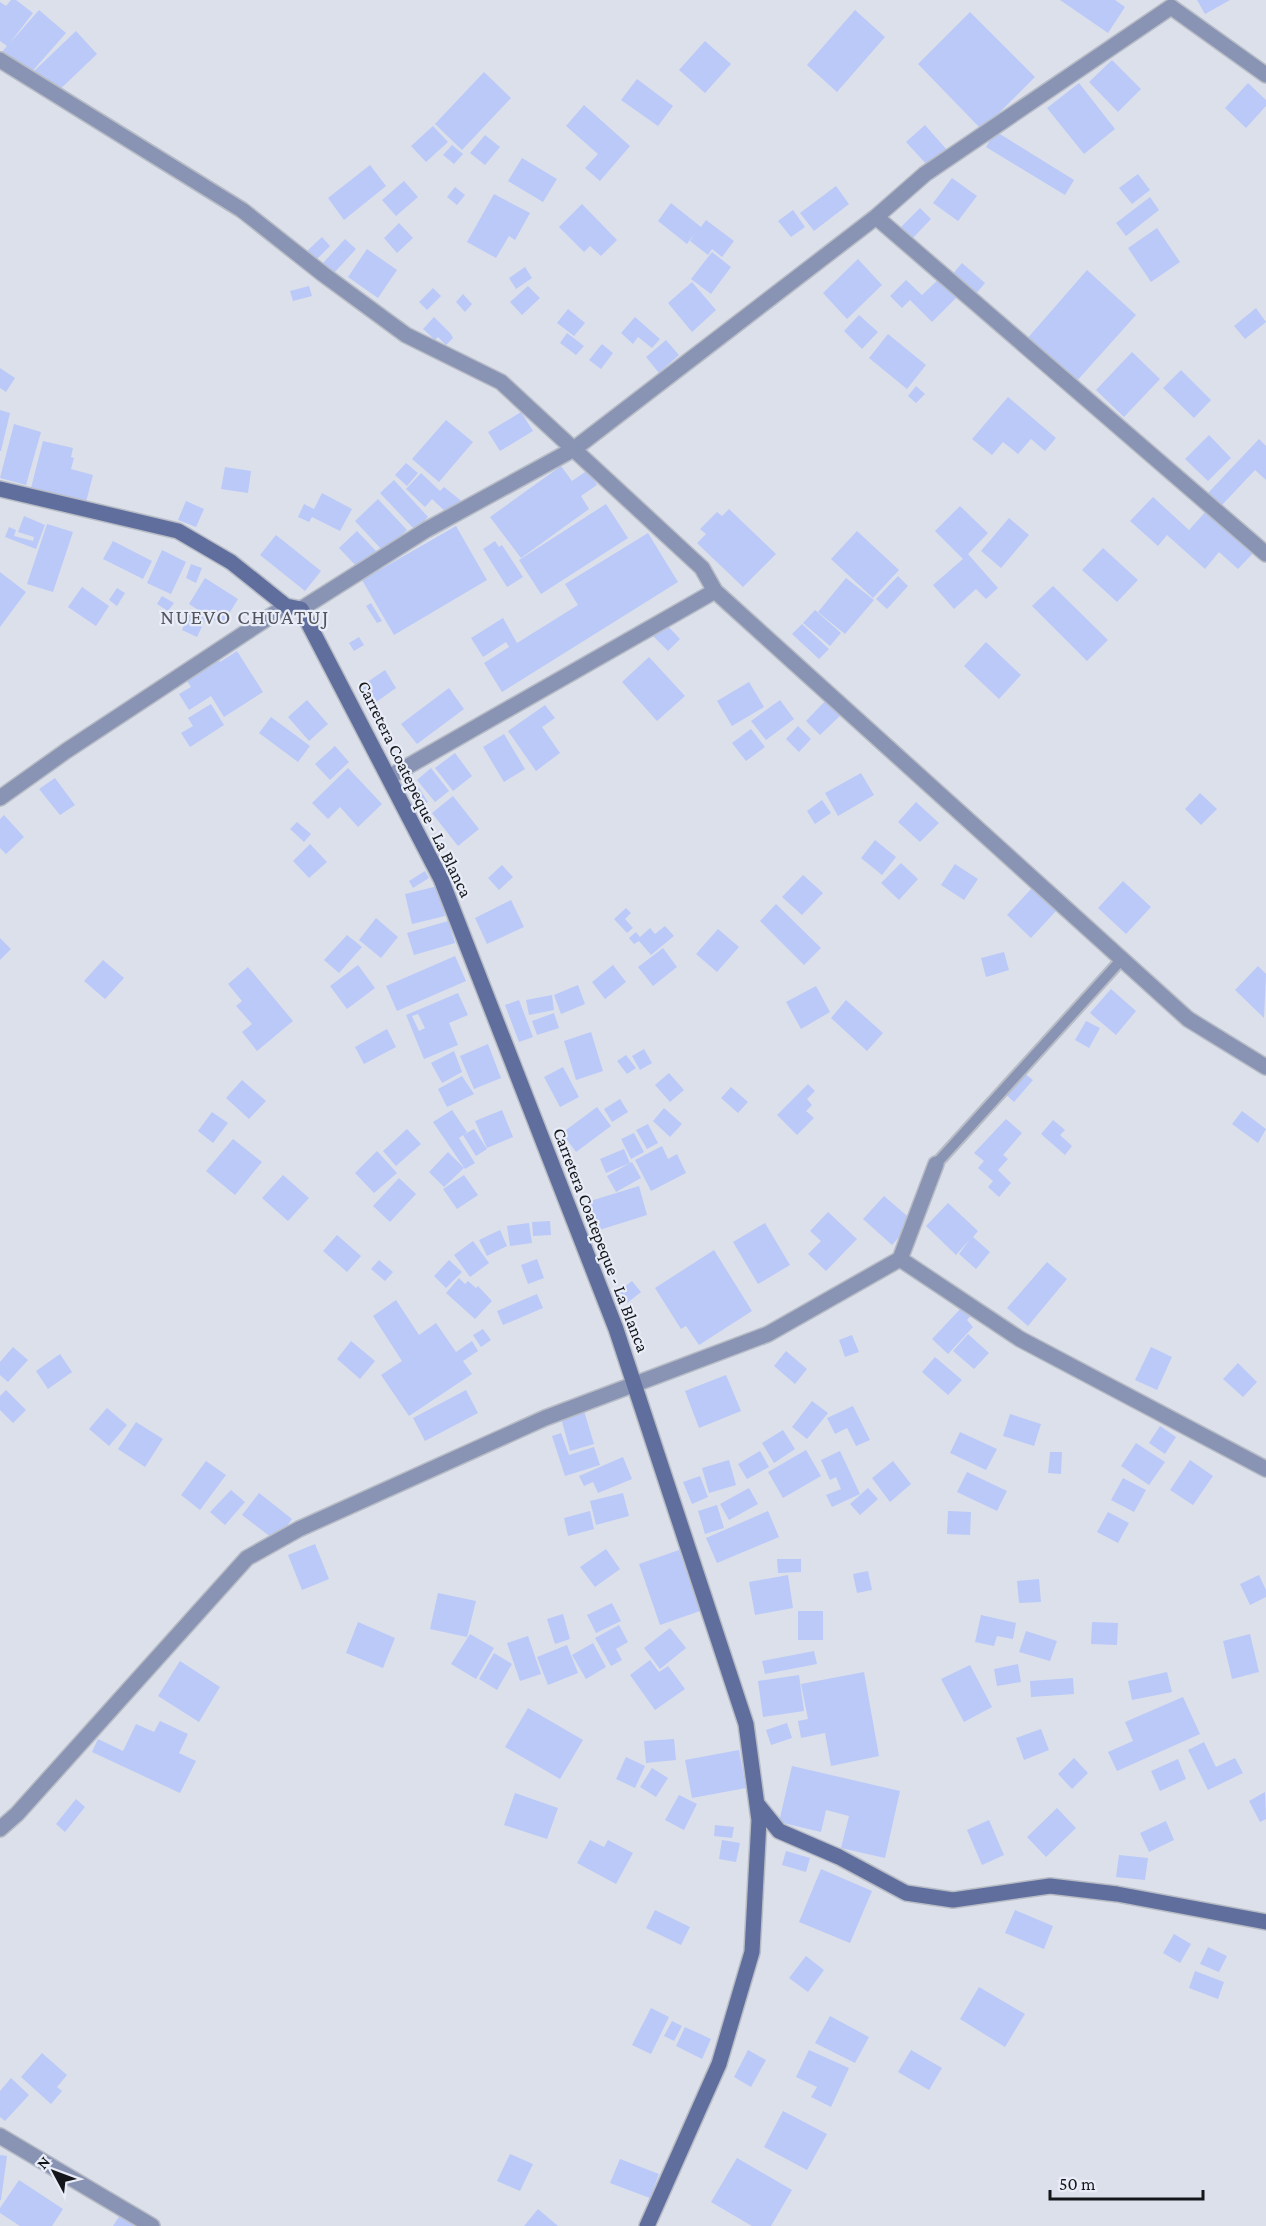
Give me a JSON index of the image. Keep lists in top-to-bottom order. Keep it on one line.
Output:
{"streets":{"main road":["Carretera Coatepeque - La Blanca"]},"districts":["NUEVO CHUATUJ"],"scale_bar":"50 m","north":"top left"}
